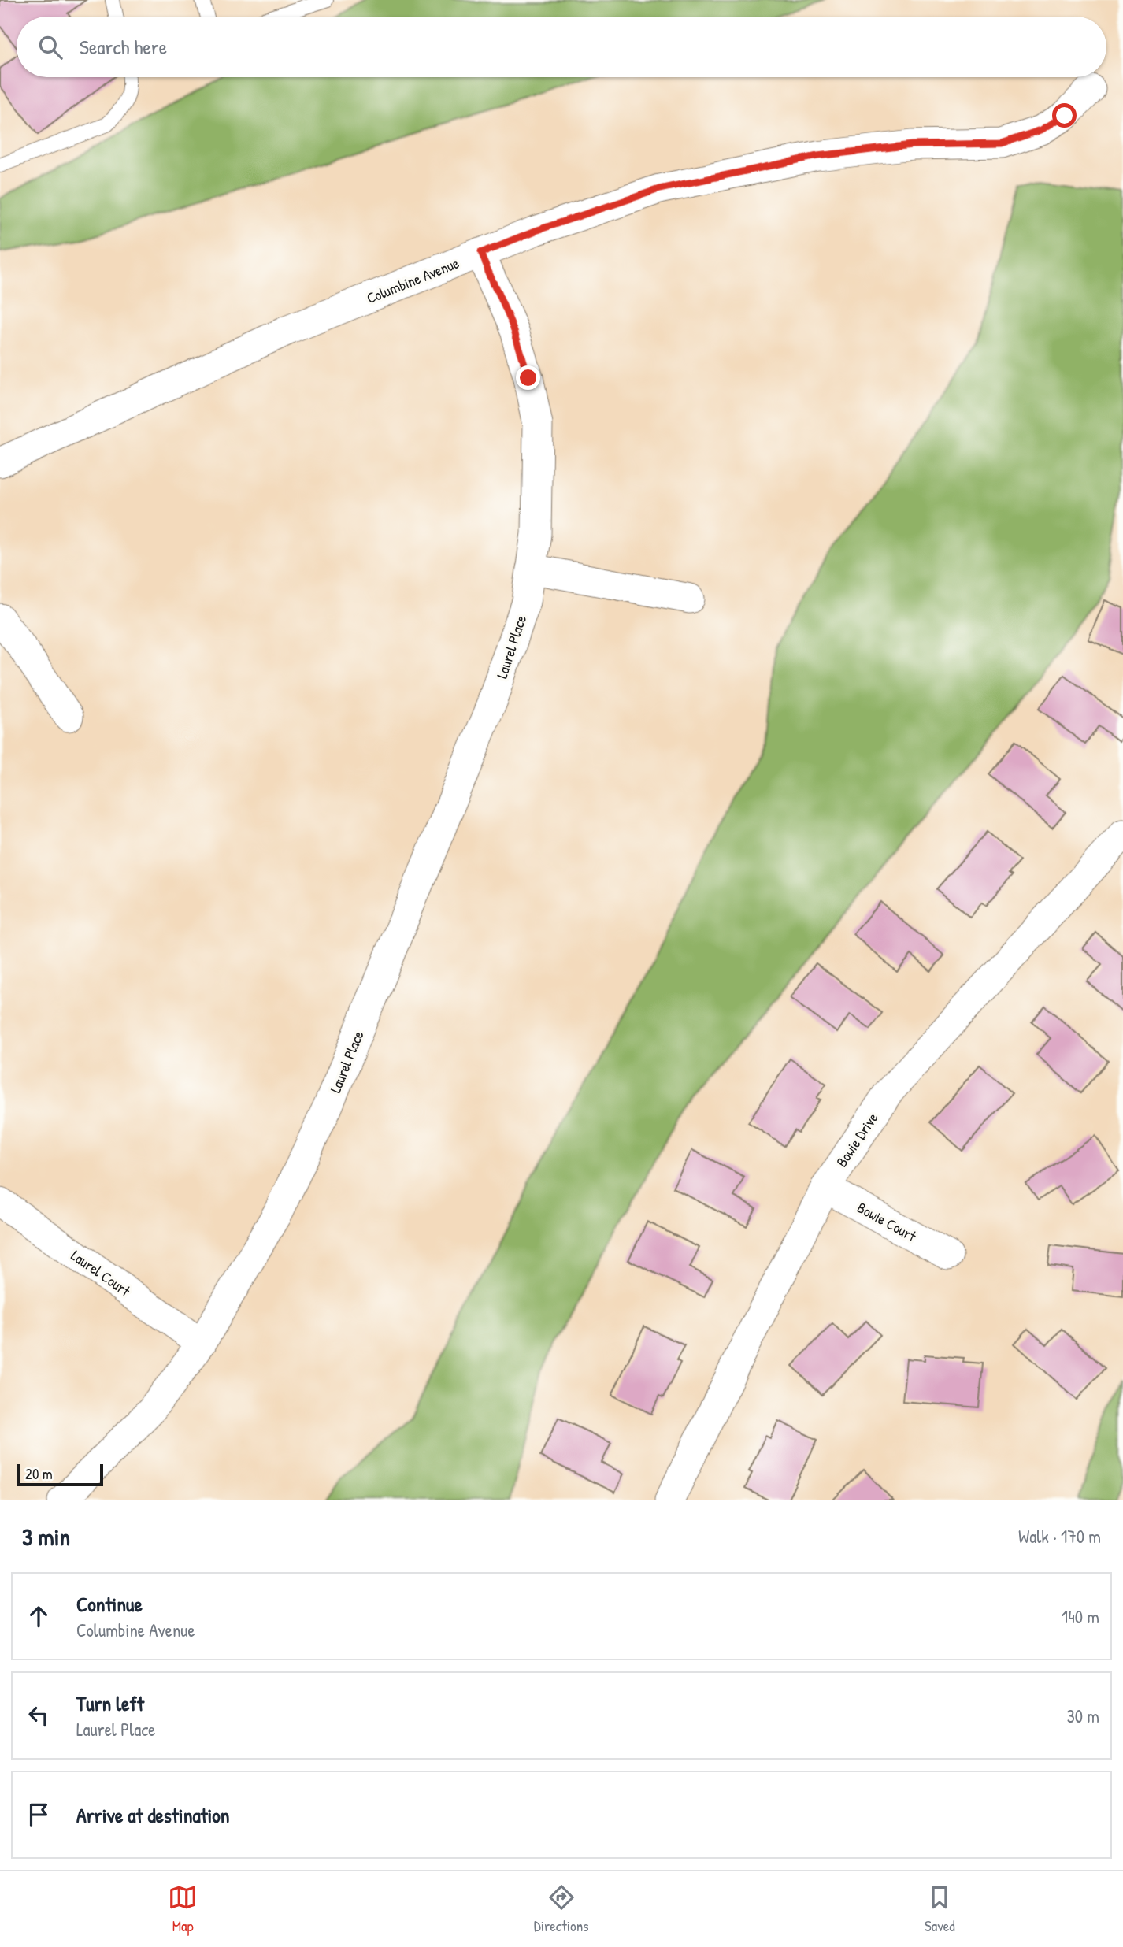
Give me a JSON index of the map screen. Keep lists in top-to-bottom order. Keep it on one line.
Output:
{"streets":{"street":["Columbine Avenue","Laurel Place","Bowie Drive","Bowie Court","Laurel Court"]},"crossings":[["Columbine Avenue","Laurel Place"],["Laurel Place","Laurel Court"],["Bowie Drive","Bowie Court"]],"scale_bar":"20 m","page":{"search":"Search here","scale":"20 m","heading":["3 min","Walk · 170 m"],"list":[["Continue","Columbine Avenue","140 m"],["Turn left","Laurel Place","30 m"],"Arrive at destination"],"nav":["Map","Directions","Saved"]}}
